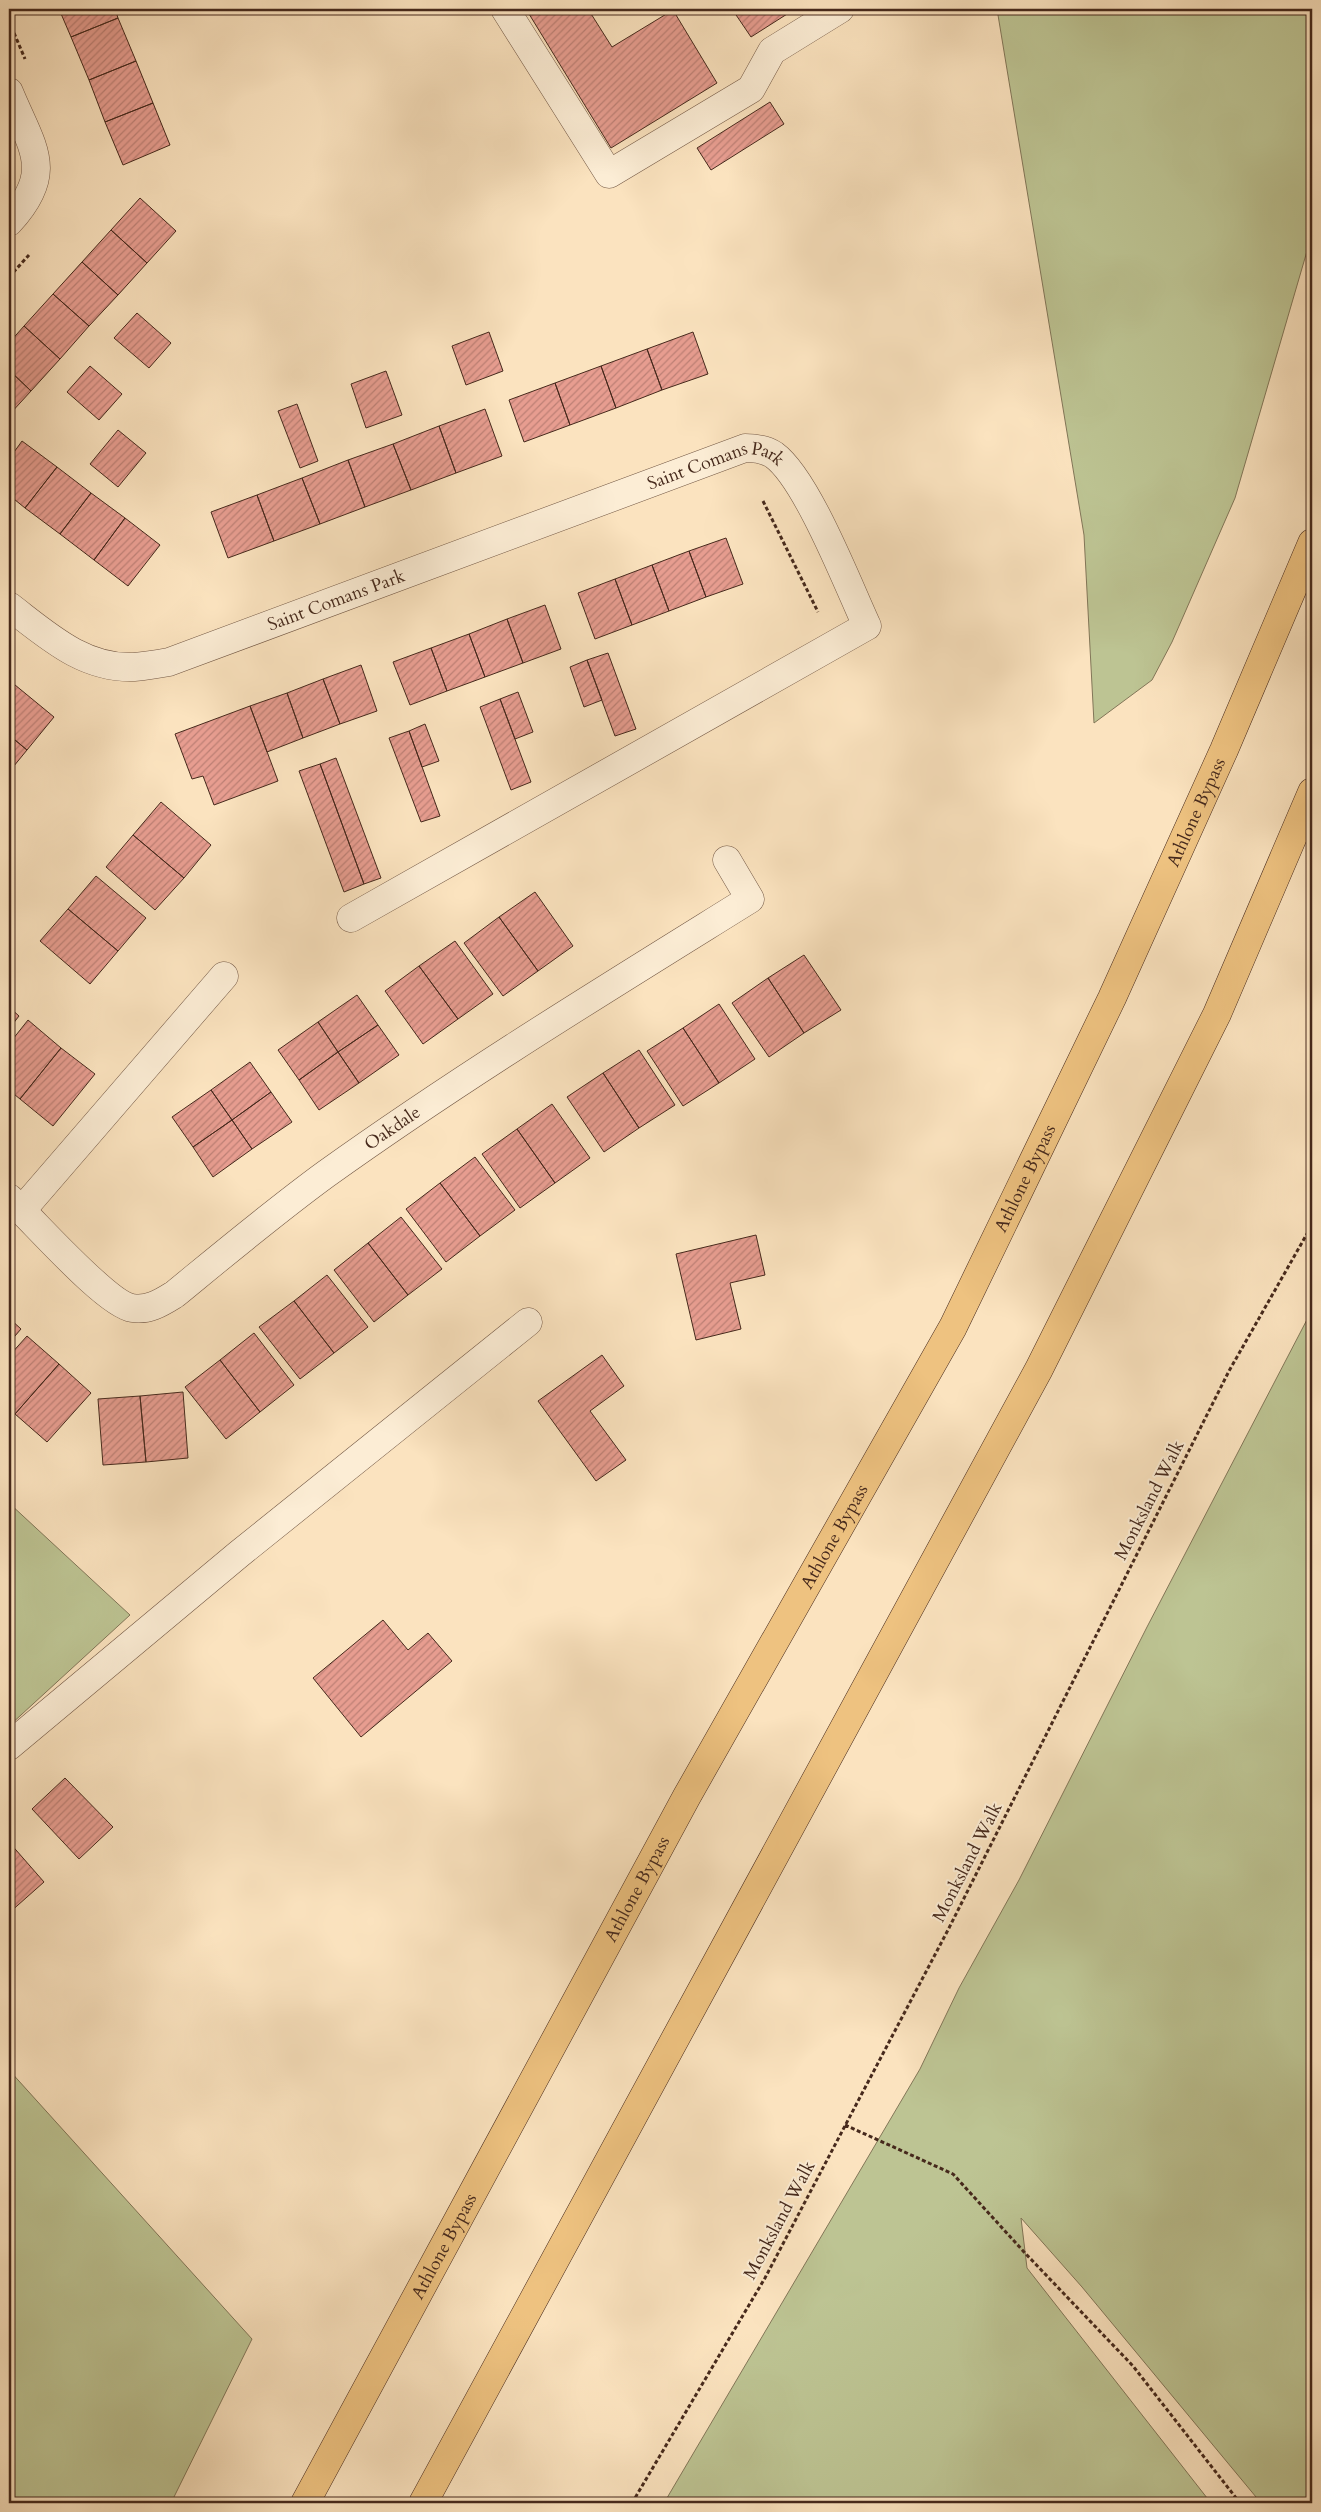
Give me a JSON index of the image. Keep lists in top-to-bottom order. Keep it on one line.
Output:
{"streets":{"highway":["Athlone Bypass"],"street":["Saint Comans Park","Oakdale"],"path":["Monksland Walk"]}}
